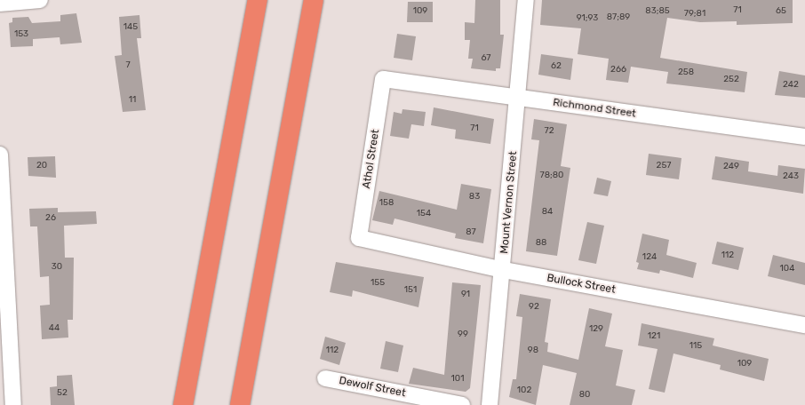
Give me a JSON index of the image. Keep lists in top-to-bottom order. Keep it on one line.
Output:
{"streets":{"street":["Richmond Street","Athol Street","Mount Vernon Street","Bullock Street","Dewolf Street"]},"crossings":[["Richmond Street","Athol Street"],["Richmond Street","Mount Vernon Street"],["Athol Street","Bullock Street"],["Mount Vernon Street","Bullock Street"]],"house_numbers":["71","109","83;85","65","79;81","87;89","91;93","145","153","67","7","62","266","258","252","242","11","71","72","20","257","249","78;80","243","83","158","84","154","26","87","88","112","124","30","104","155","151","91","92","44","129","99","121","115","112","98","109","101","102","52","80"]}
